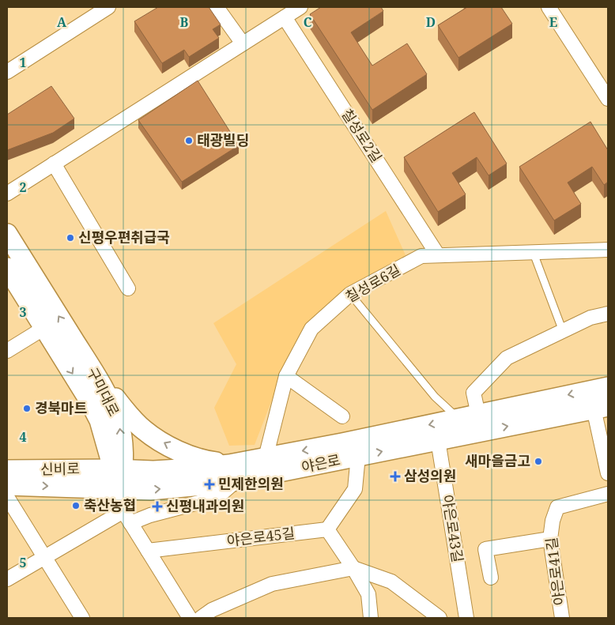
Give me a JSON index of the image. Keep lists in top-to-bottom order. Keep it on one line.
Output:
{"streets":{"street":["칠성로2길","칠성로6길","구미대로","야은로","신비로","야은로43길","야은로45길","야은로41길"]},"crossings":[["칠성로2길","칠성로6길"],["칠성로6길","야은로"],["구미대로","야은로"],["구미대로","신비로"],["야은로","신비로"],["야은로","야은로43길"]],"places":{"other":["태광빌딩","신평우편취급국","경북마트","새마을금고","축산농협"],"health":["삼성의원","민제한의원","신평내과의원"]},"grid":{"columns":["A","B","C","D","E"],"rows":["1","2","3","4","5"]}}
